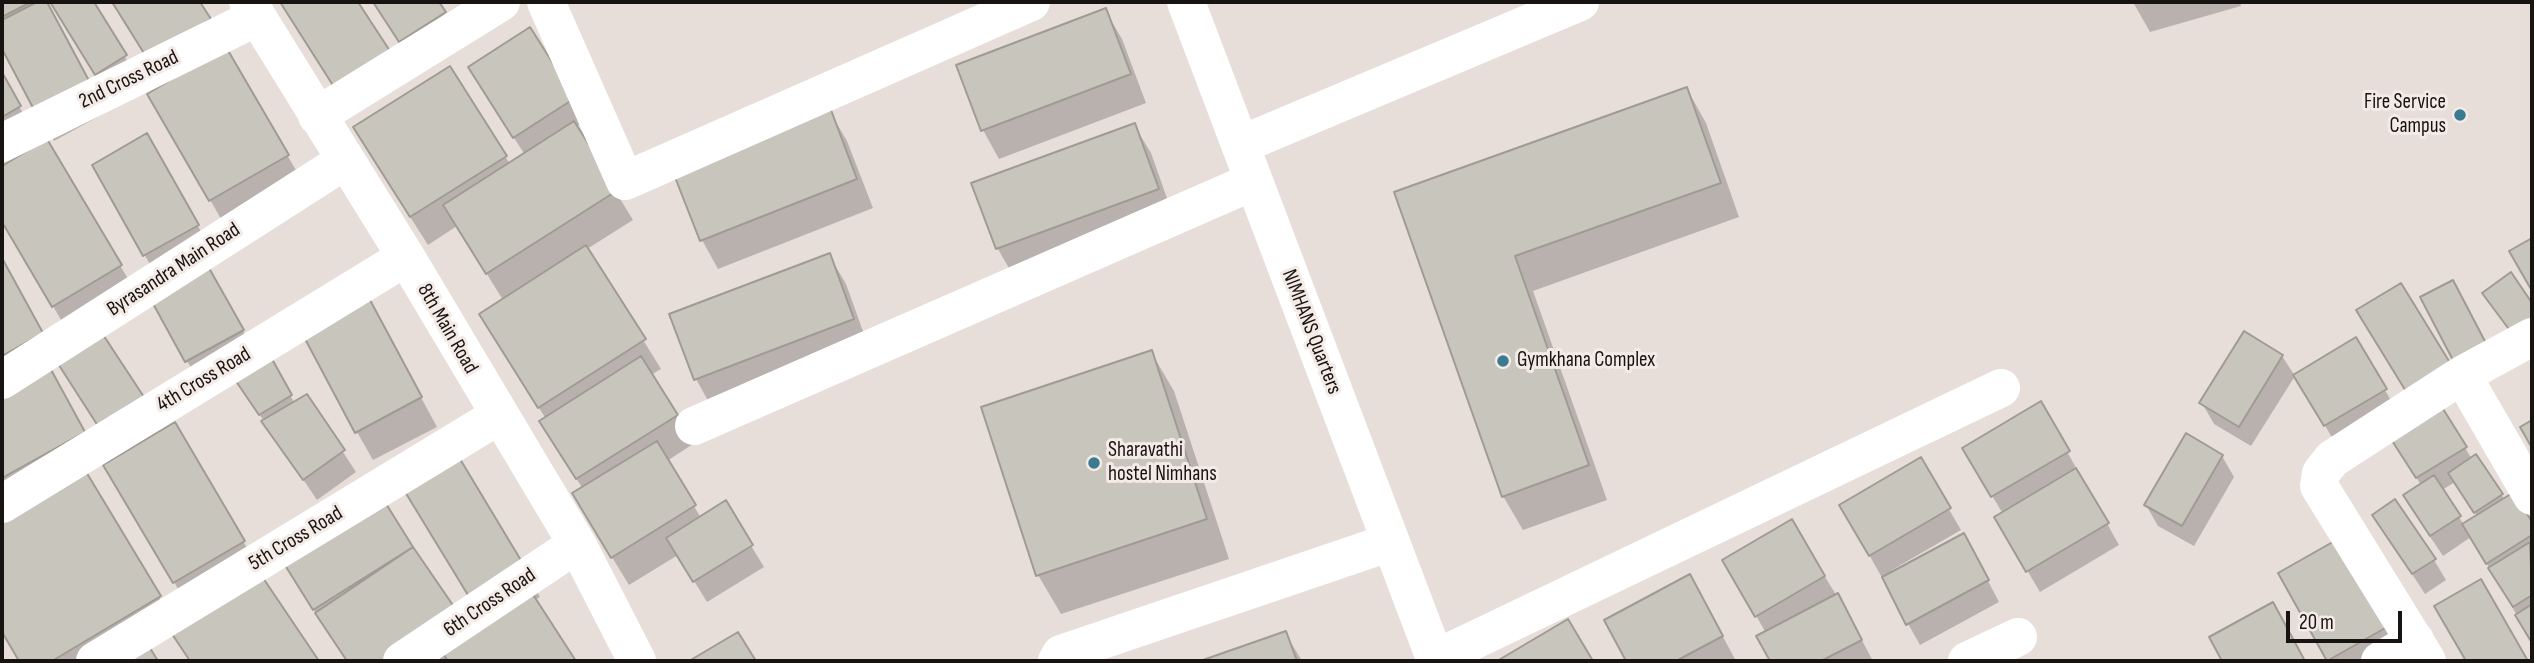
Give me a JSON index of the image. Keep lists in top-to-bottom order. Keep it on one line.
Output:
{"streets":{"street":["2nd Cross Road","Byrasandra Main Road","8th Main Road","NIMHANS Quarters","4th Cross Road","5th Cross Road","6th Cross Road"]},"crossings":[["2nd Cross Road","8th Main Road"],["Byrasandra Main Road","8th Main Road"],["8th Main Road","4th Cross Road"],["8th Main Road","5th Cross Road"],["8th Main Road","6th Cross Road"]],"places":["Fire Service Campus","Gymkhana Complex","Sharavathi hostel Nimhans"],"scale_bar":"20 m"}
